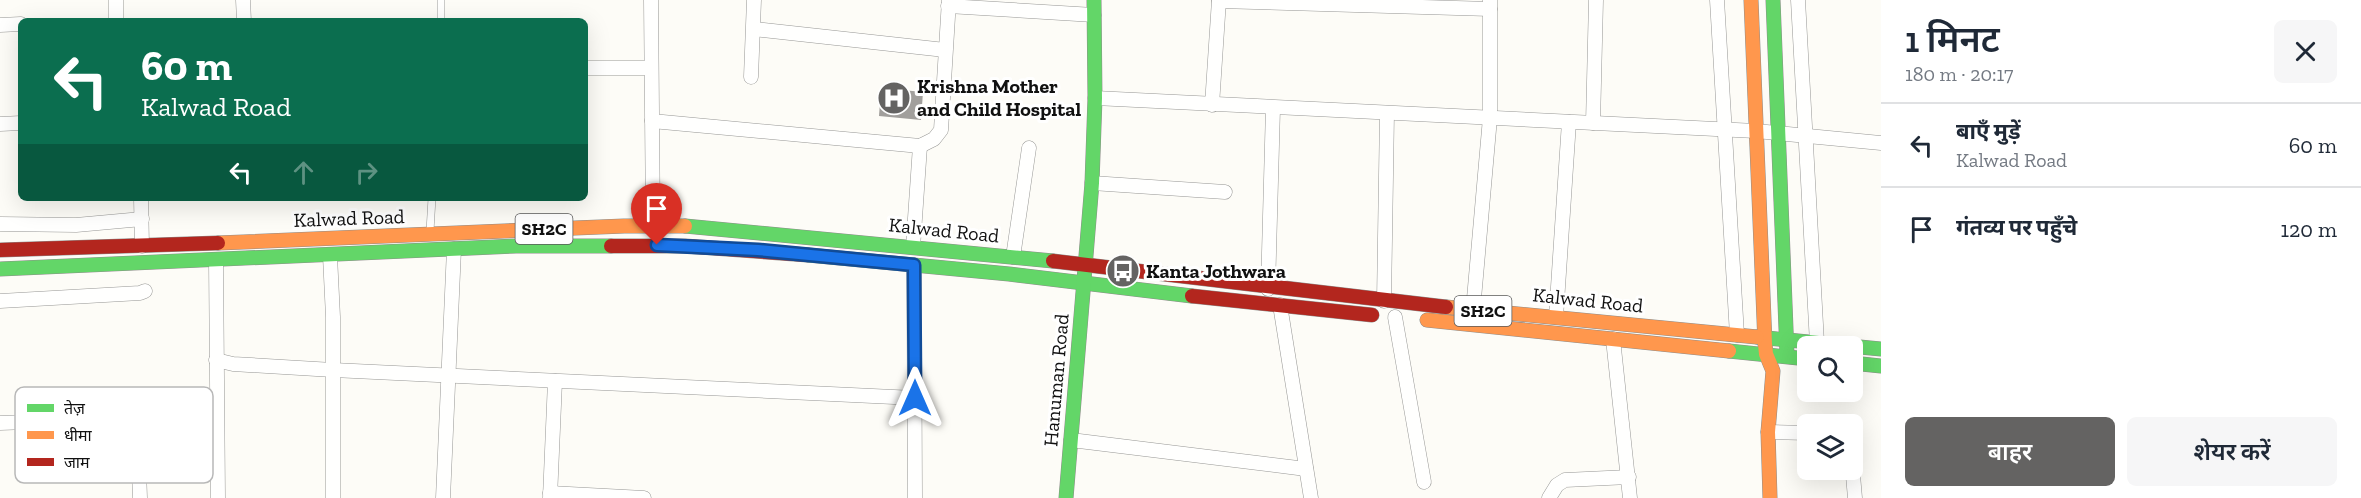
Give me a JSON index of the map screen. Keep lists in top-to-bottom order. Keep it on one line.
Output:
{"streets":{"main road":["Kalwad Road","SH2C","Hanuman Road"]},"crossings":[["Kalwad Road","Hanuman Road"]],"places":{"hospital":["Krishna Mother and Child Hospital"],"bus stop":["Kanta Jothwara"]},"legend":["तेज़","धीमा","जाम"],"page":{"heading":["1 मिनट","180 m · 20:17"],"turn":["60 m","Kalwad Road"],"list":[{"name":"बाएँ मुड़ें","note":"Kalwad Road","value":"60 m"},{"name":"गंतव्य पर पहुँचे","value":"120 m"}],"buttons":["बाहर","शेयर करें"]}}
